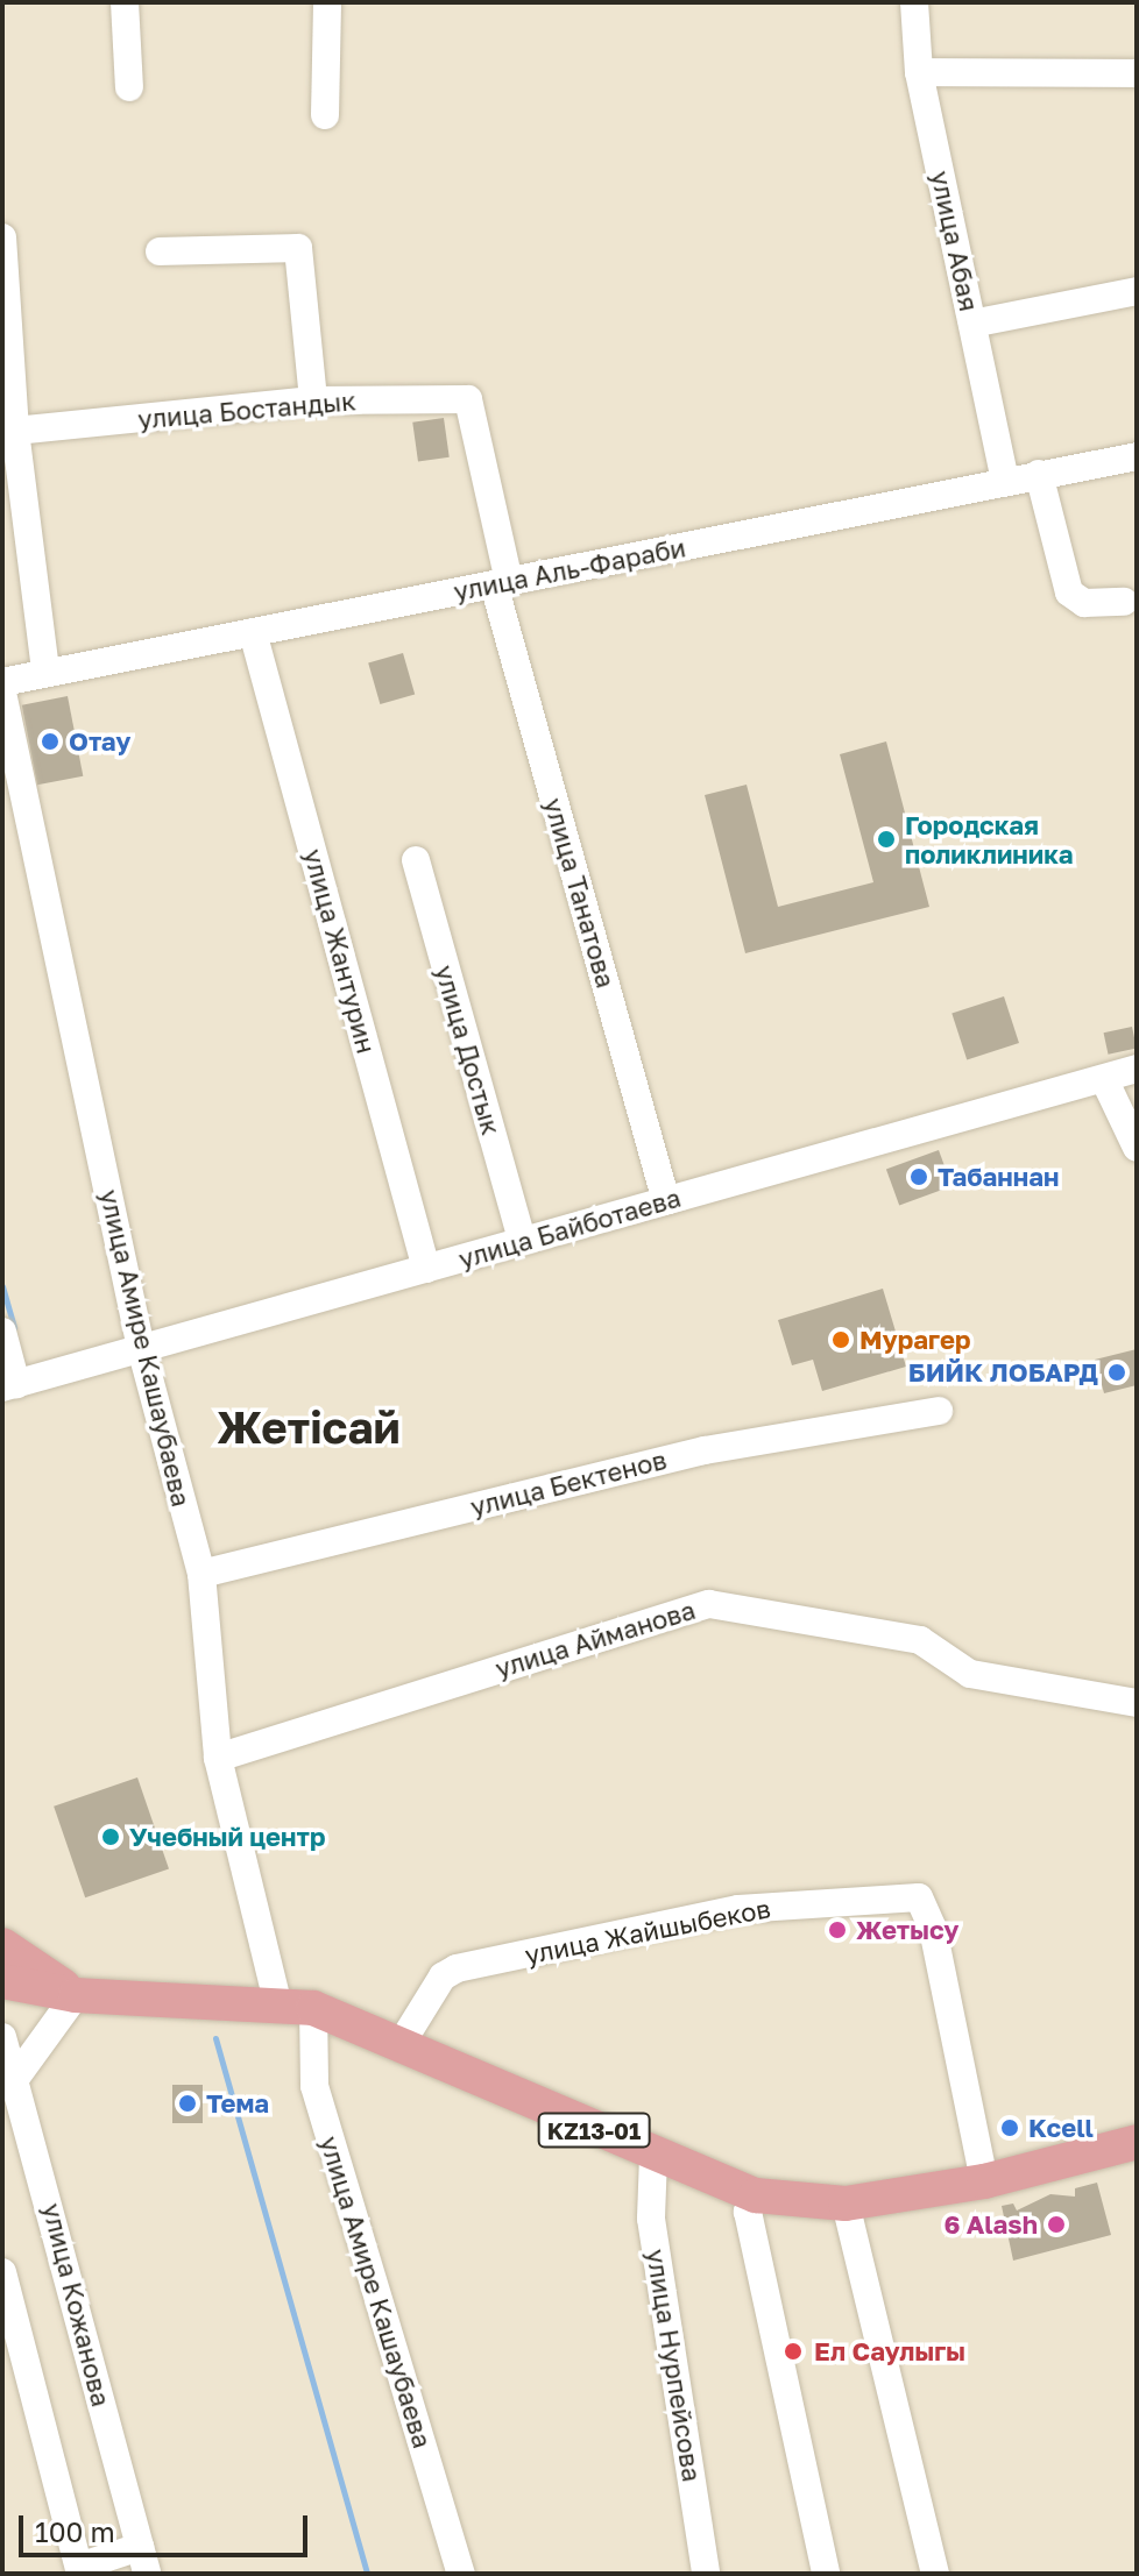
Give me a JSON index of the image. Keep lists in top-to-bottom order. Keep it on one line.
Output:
{"streets":{"main road":["KZ13-01"],"street":["улица Абая","улица Бостандык","улица Аль-Фараби","улица Танатова","улица Жантурин","улица Достык","улица Байботаева","улица Амире Кашаубаева","улица Бектенов","улица Айманова","улица Жайшыбеков","улица Кожанова","улица Нурпейсова"]},"crossings":[["улица Абая","улица Аль-Фараби"],["улица Бостандык","улица Танатова"],["улица Аль-Фараби","улица Танатова"],["улица Аль-Фараби","улица Жантурин"],["улица Танатова","улица Байботаева"],["улица Жантурин","улица Байботаева"],["улица Достык","улица Байботаева"],["улица Байботаева","улица Амире Кашаубаева"],["улица Амире Кашаубаева","улица Бектенов"],["улица Амире Кашаубаева","улица Айманова"],["улица Амире Кашаубаева","KZ13-01"],["улица Жайшыбеков","KZ13-01"],["KZ13-01","улица Нурпейсова"]],"districts":["Жетісай"],"places":["Отау","Городская поликлиника","Табаннан","Мурагер","БИЙК ЛОБАРД","Учебный центр","Жетысу","Тема","Kcell","6 Alash","Ел Саулыгы"],"scale_bar":"100 m"}
